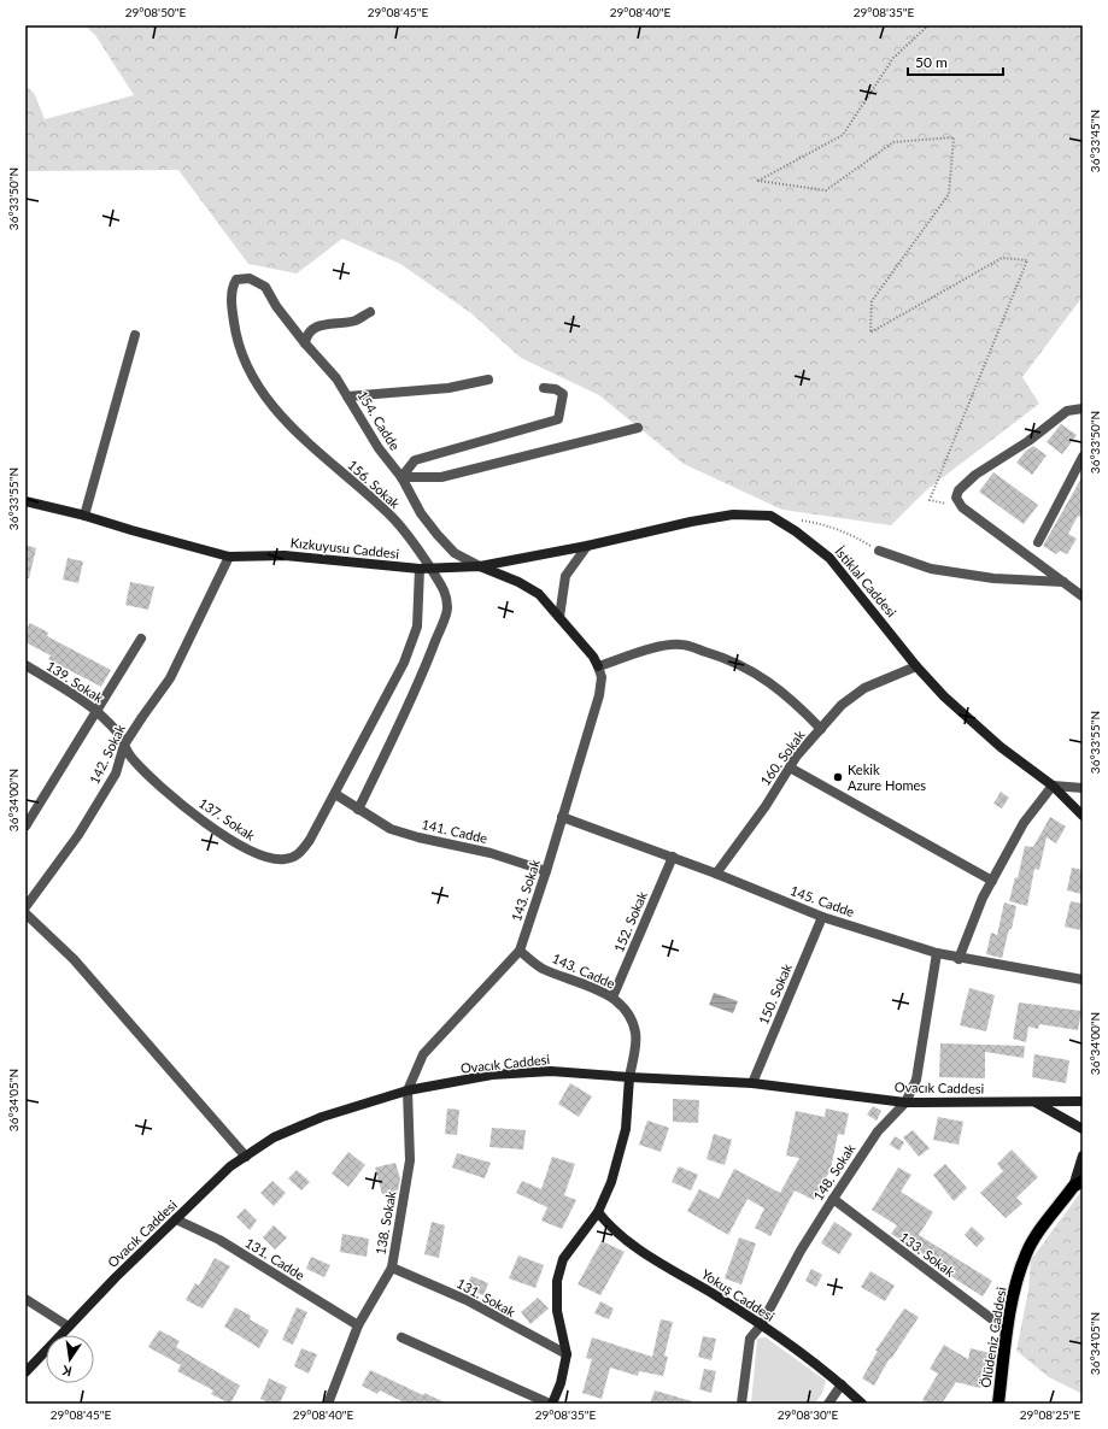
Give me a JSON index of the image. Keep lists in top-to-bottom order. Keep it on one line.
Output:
{"streets":{"main road":["Ölüdeniz Caddesi"],"street":["154. Cadde","156. Sokak","Kızkuyusu Caddesi","İstiklal Caddesi","139. Sokak","142. Sokak","160. Sokak","137. Sokak","141. Cadde","143. Sokak","145. Cadde","152. Sokak","143. Cadde","150. Sokak","Ovacık Caddesi","148. Sokak","138. Sokak","133. Sokak","131. Cadde","Yokuş Caddesi","131. Sokak"]},"crossings":[["154. Cadde","156. Sokak"],["154. Cadde","Kızkuyusu Caddesi"],["154. Cadde","İstiklal Caddesi"],["156. Sokak","Kızkuyusu Caddesi"],["156. Sokak","141. Cadde"],["Kızkuyusu Caddesi","İstiklal Caddesi"],["Kızkuyusu Caddesi","142. Sokak"],["Kızkuyusu Caddesi","143. Sokak"],["İstiklal Caddesi","160. Sokak"],["139. Sokak","142. Sokak"],["139. Sokak","137. Sokak"],["142. Sokak","137. Sokak"],["160. Sokak","145. Cadde"],["137. Sokak","141. Cadde"],["141. Cadde","143. Sokak"],["143. Sokak","145. Cadde"],["143. Sokak","143. Cadde"],["143. Sokak","Ovacık Caddesi"],["143. Sokak","138. Sokak"],["145. Cadde","152. Sokak"],["145. Cadde","150. Sokak"],["145. Cadde","148. Sokak"],["152. Sokak","143. Cadde"],["143. Cadde","Ovacık Caddesi"],["150. Sokak","Ovacık Caddesi"],["Ovacık Caddesi","148. Sokak"],["Ovacık Caddesi","138. Sokak"],["Ovacık Caddesi","131. Cadde"],["148. Sokak","133. Sokak"],["148. Sokak","Yokuş Caddesi"],["138. Sokak","131. Cadde"],["138. Sokak","131. Sokak"],["133. Sokak","Ölüdeniz Caddesi"]],"places":["Kekik Azure Homes"],"scale_bar":"50 m","north":"bottom","coordinates":["29°08'50\"E","29°08'45\"E","29°08'40\"E","29°08'35\"E","36°33'45\"N","36°33'50\"N","36°33'55\"N","36°34'00\"N","36°34'05\"N","29°08'30\"E","29°08'25\"E"]}
